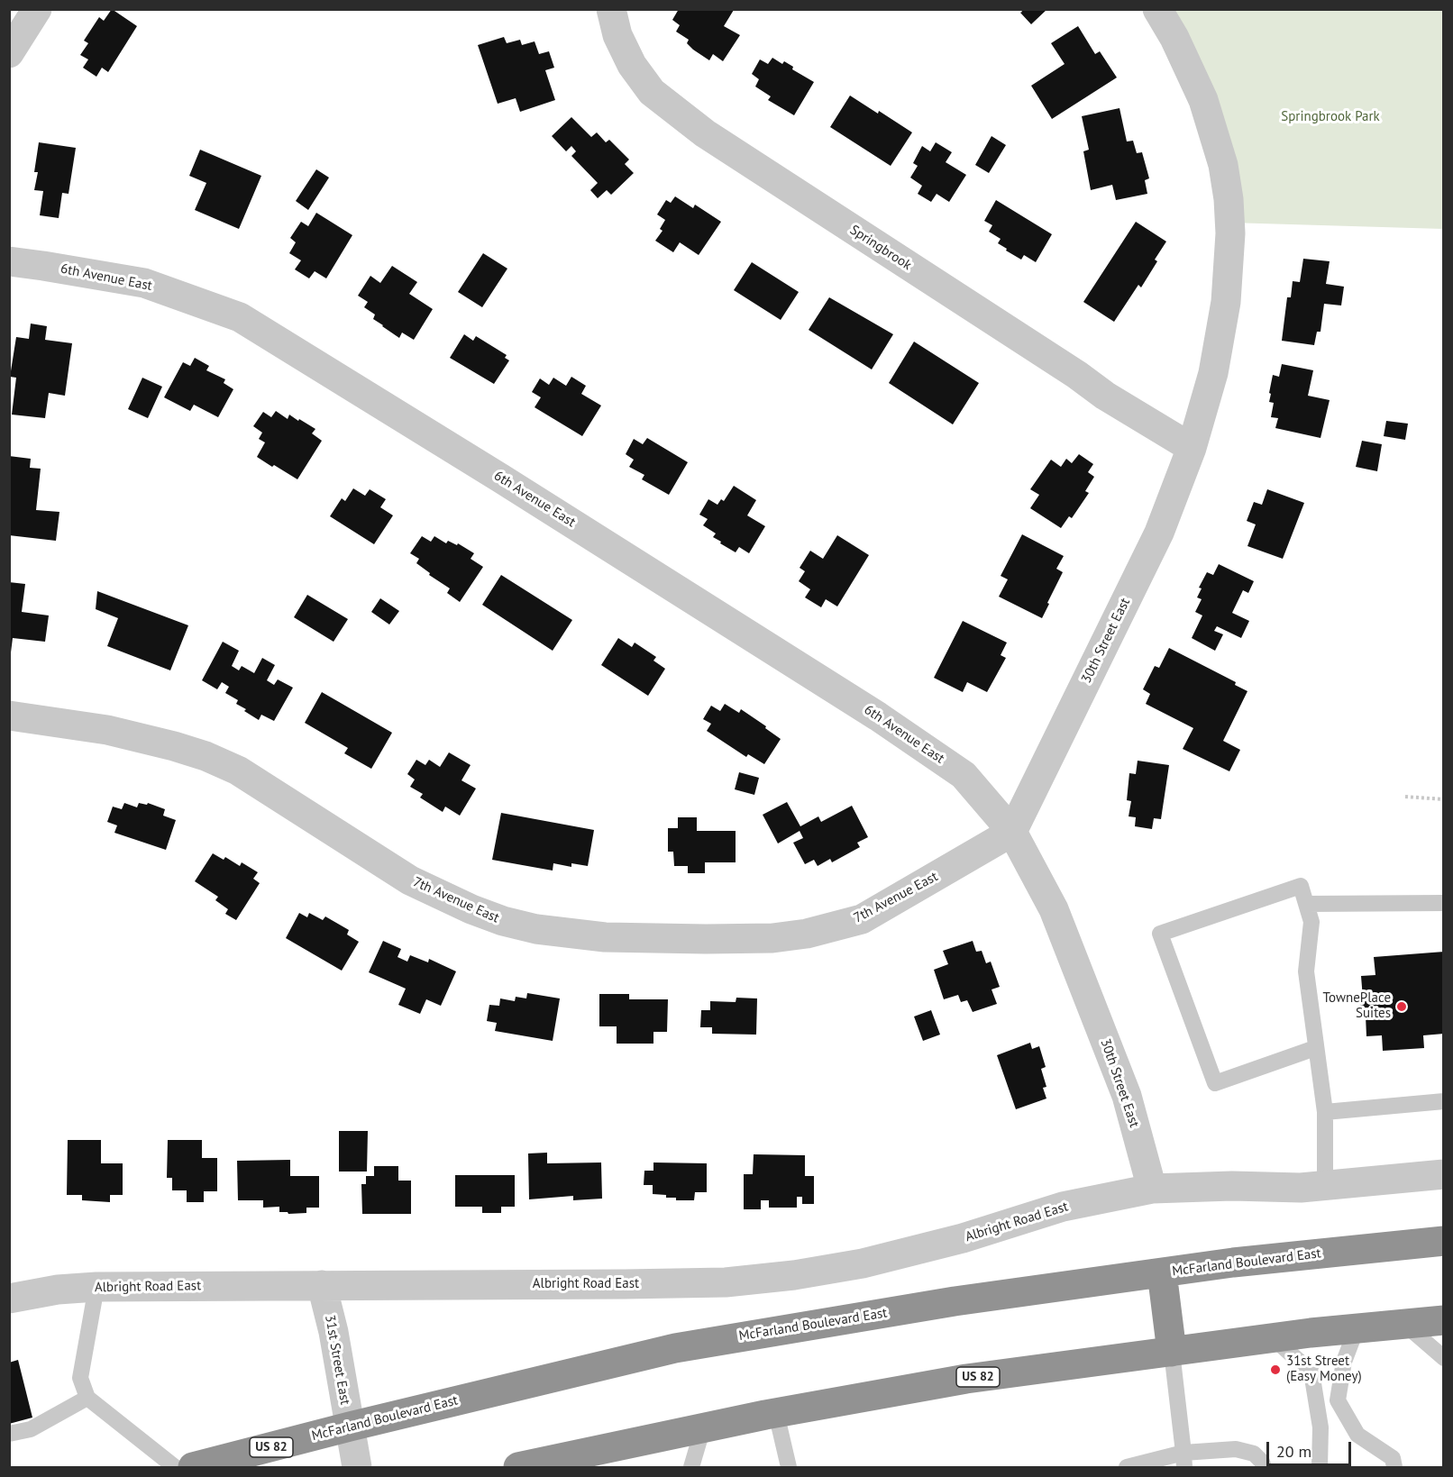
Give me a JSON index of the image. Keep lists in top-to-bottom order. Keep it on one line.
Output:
{"streets":{"highway":["McFarland Boulevard East","US 82"],"street":["Springbrook","6th Avenue East","30th Street East","7th Avenue East","Albright Road East","31st Street East"]},"crossings":[["Springbrook","30th Street East"],["6th Avenue East","30th Street East"],["6th Avenue East","7th Avenue East"],["30th Street East","7th Avenue East"],["30th Street East","Albright Road East"],["Albright Road East","31st Street East"],["McFarland Boulevard East","31st Street East"]],"parks":["Springbrook Park"],"places":["TownePlace Suites","31st Street (Easy Money)"],"scale_bar":"20 m"}
